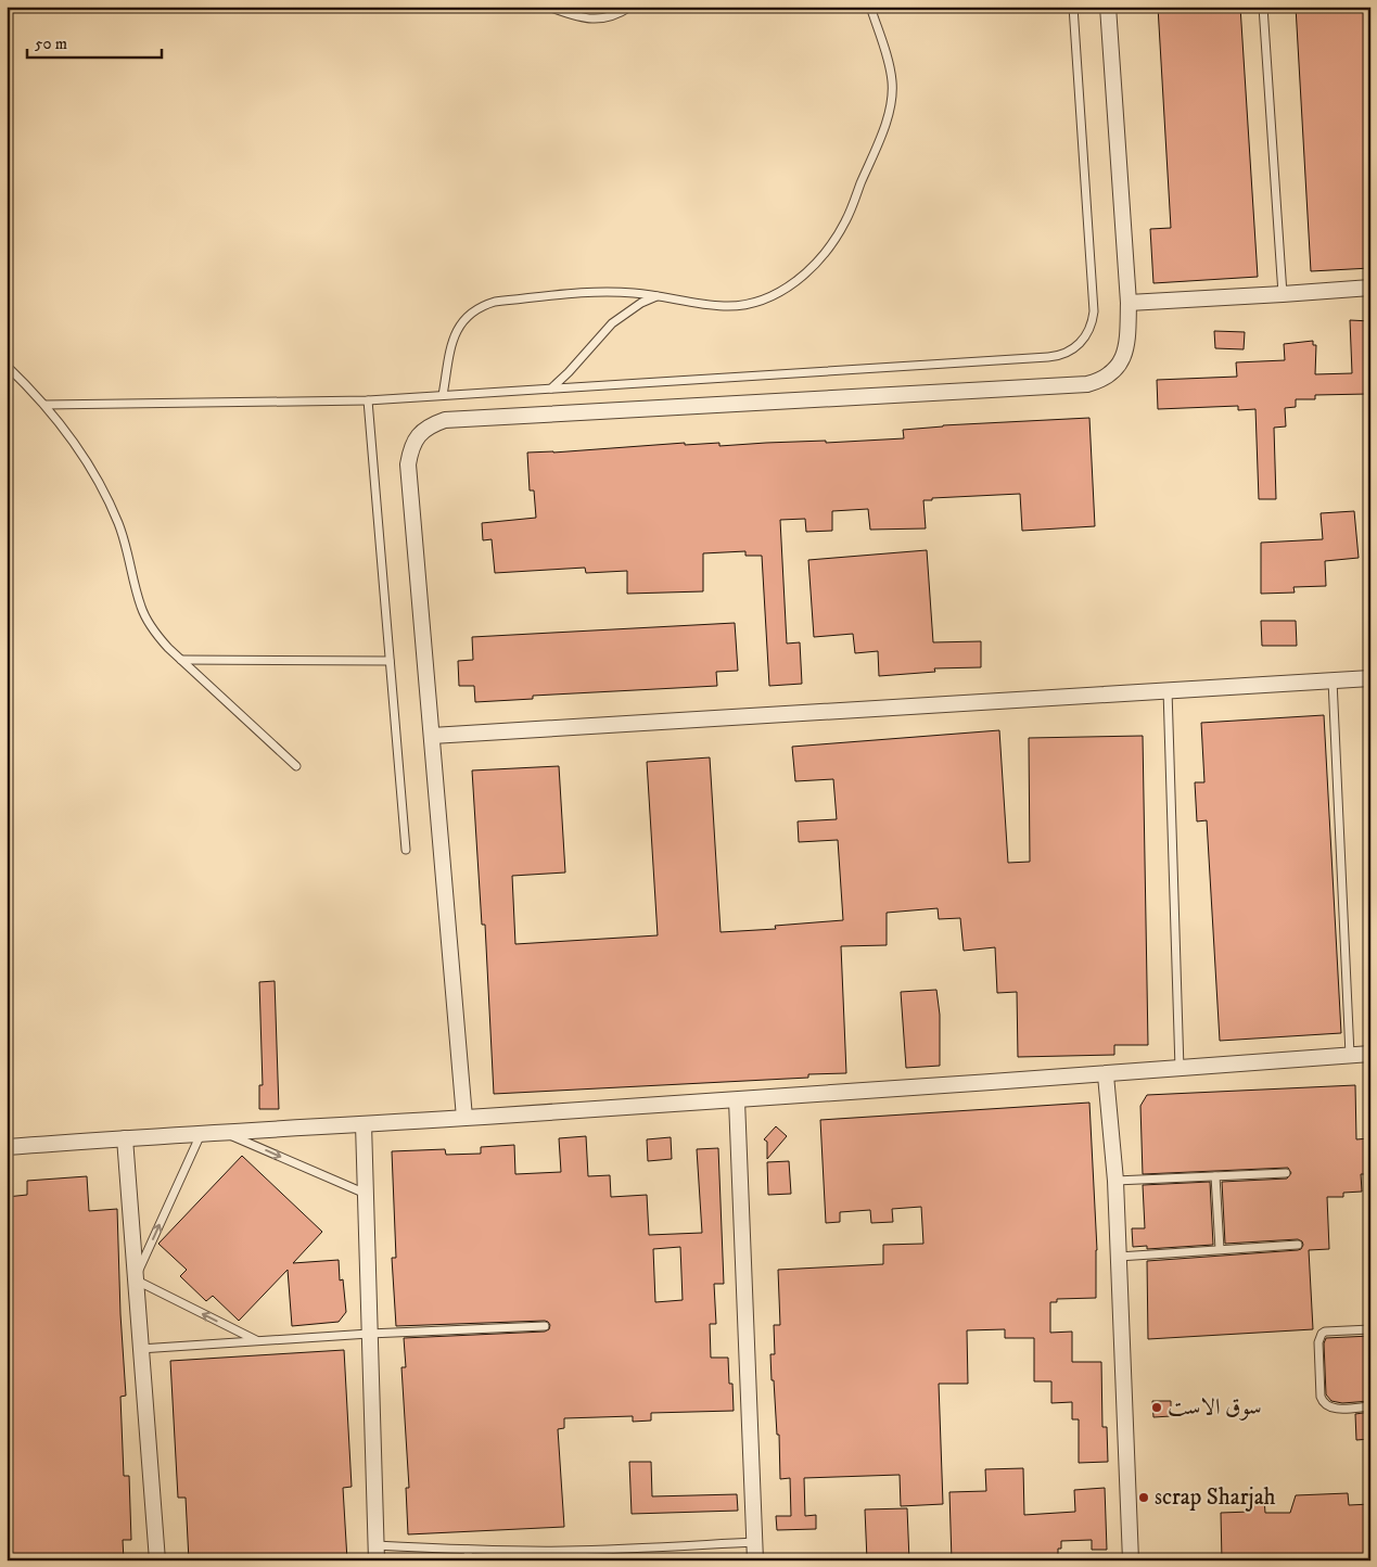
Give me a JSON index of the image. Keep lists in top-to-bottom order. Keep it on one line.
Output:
{"places":["سوق الاست","scrap Sharjah"],"scale_bar":"50 m"}
